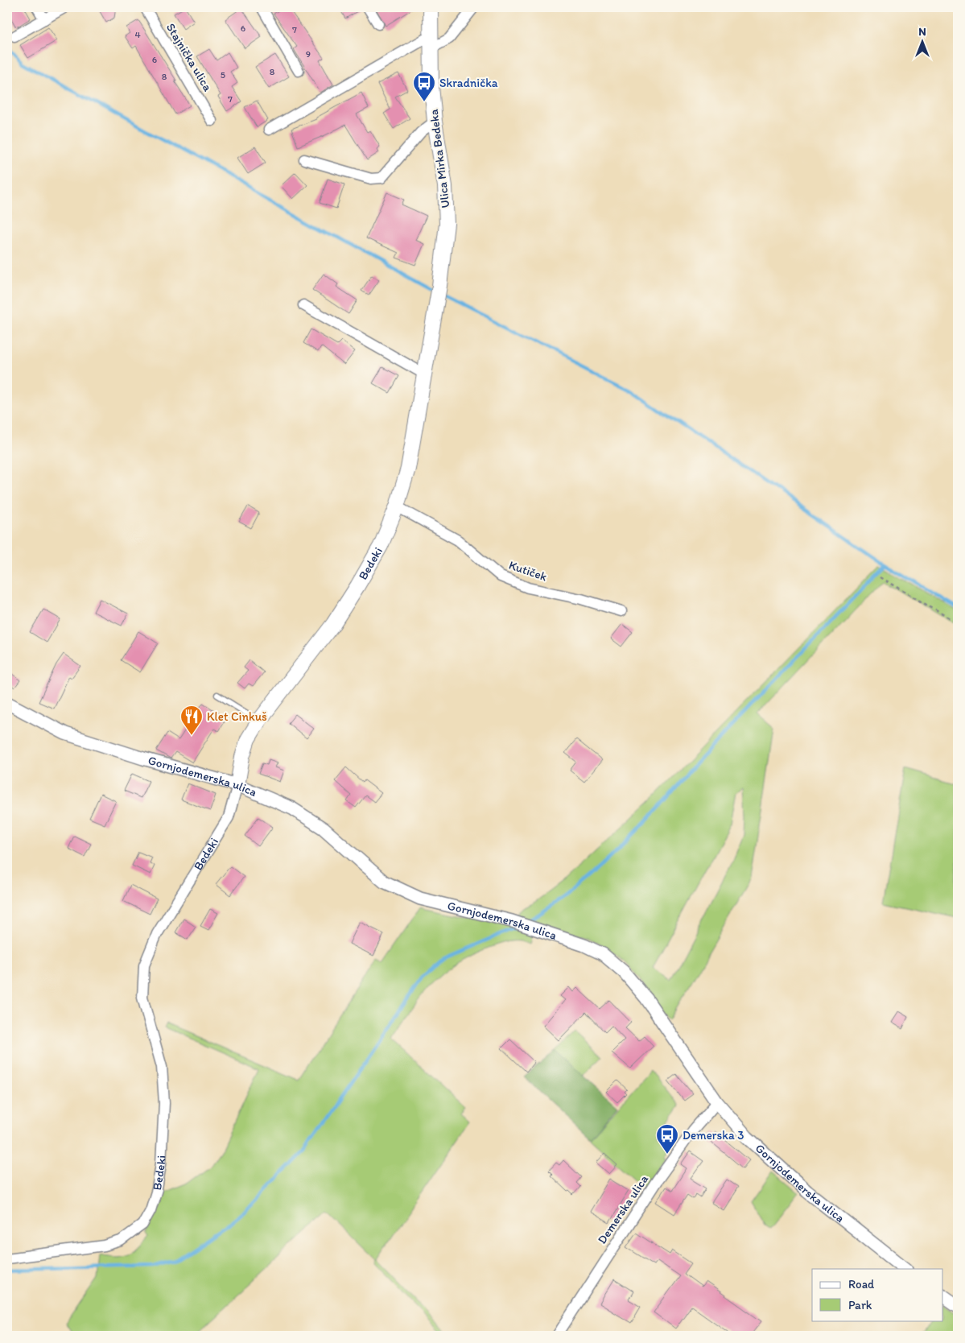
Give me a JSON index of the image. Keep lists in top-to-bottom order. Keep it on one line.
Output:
{"streets":{"main road":["Ulica Mirka Bedeka","Bedeki"],"street":["Stajnička ulica","Kutiček","Gornjodemerska ulica","Demerska ulica"]},"crossings":[["Ulica Mirka Bedeka","Bedeki"],["Bedeki","Kutiček"],["Bedeki","Gornjodemerska ulica"],["Gornjodemerska ulica","Demerska ulica"]],"places":{"bus stop":["Skradnička","Demerska 3"],"restaurant":["Klet Cinkuš"]},"house_numbers":["6","7","4","9","6","8","5","8","7"],"legend":["Road","Park"],"north":"top"}
